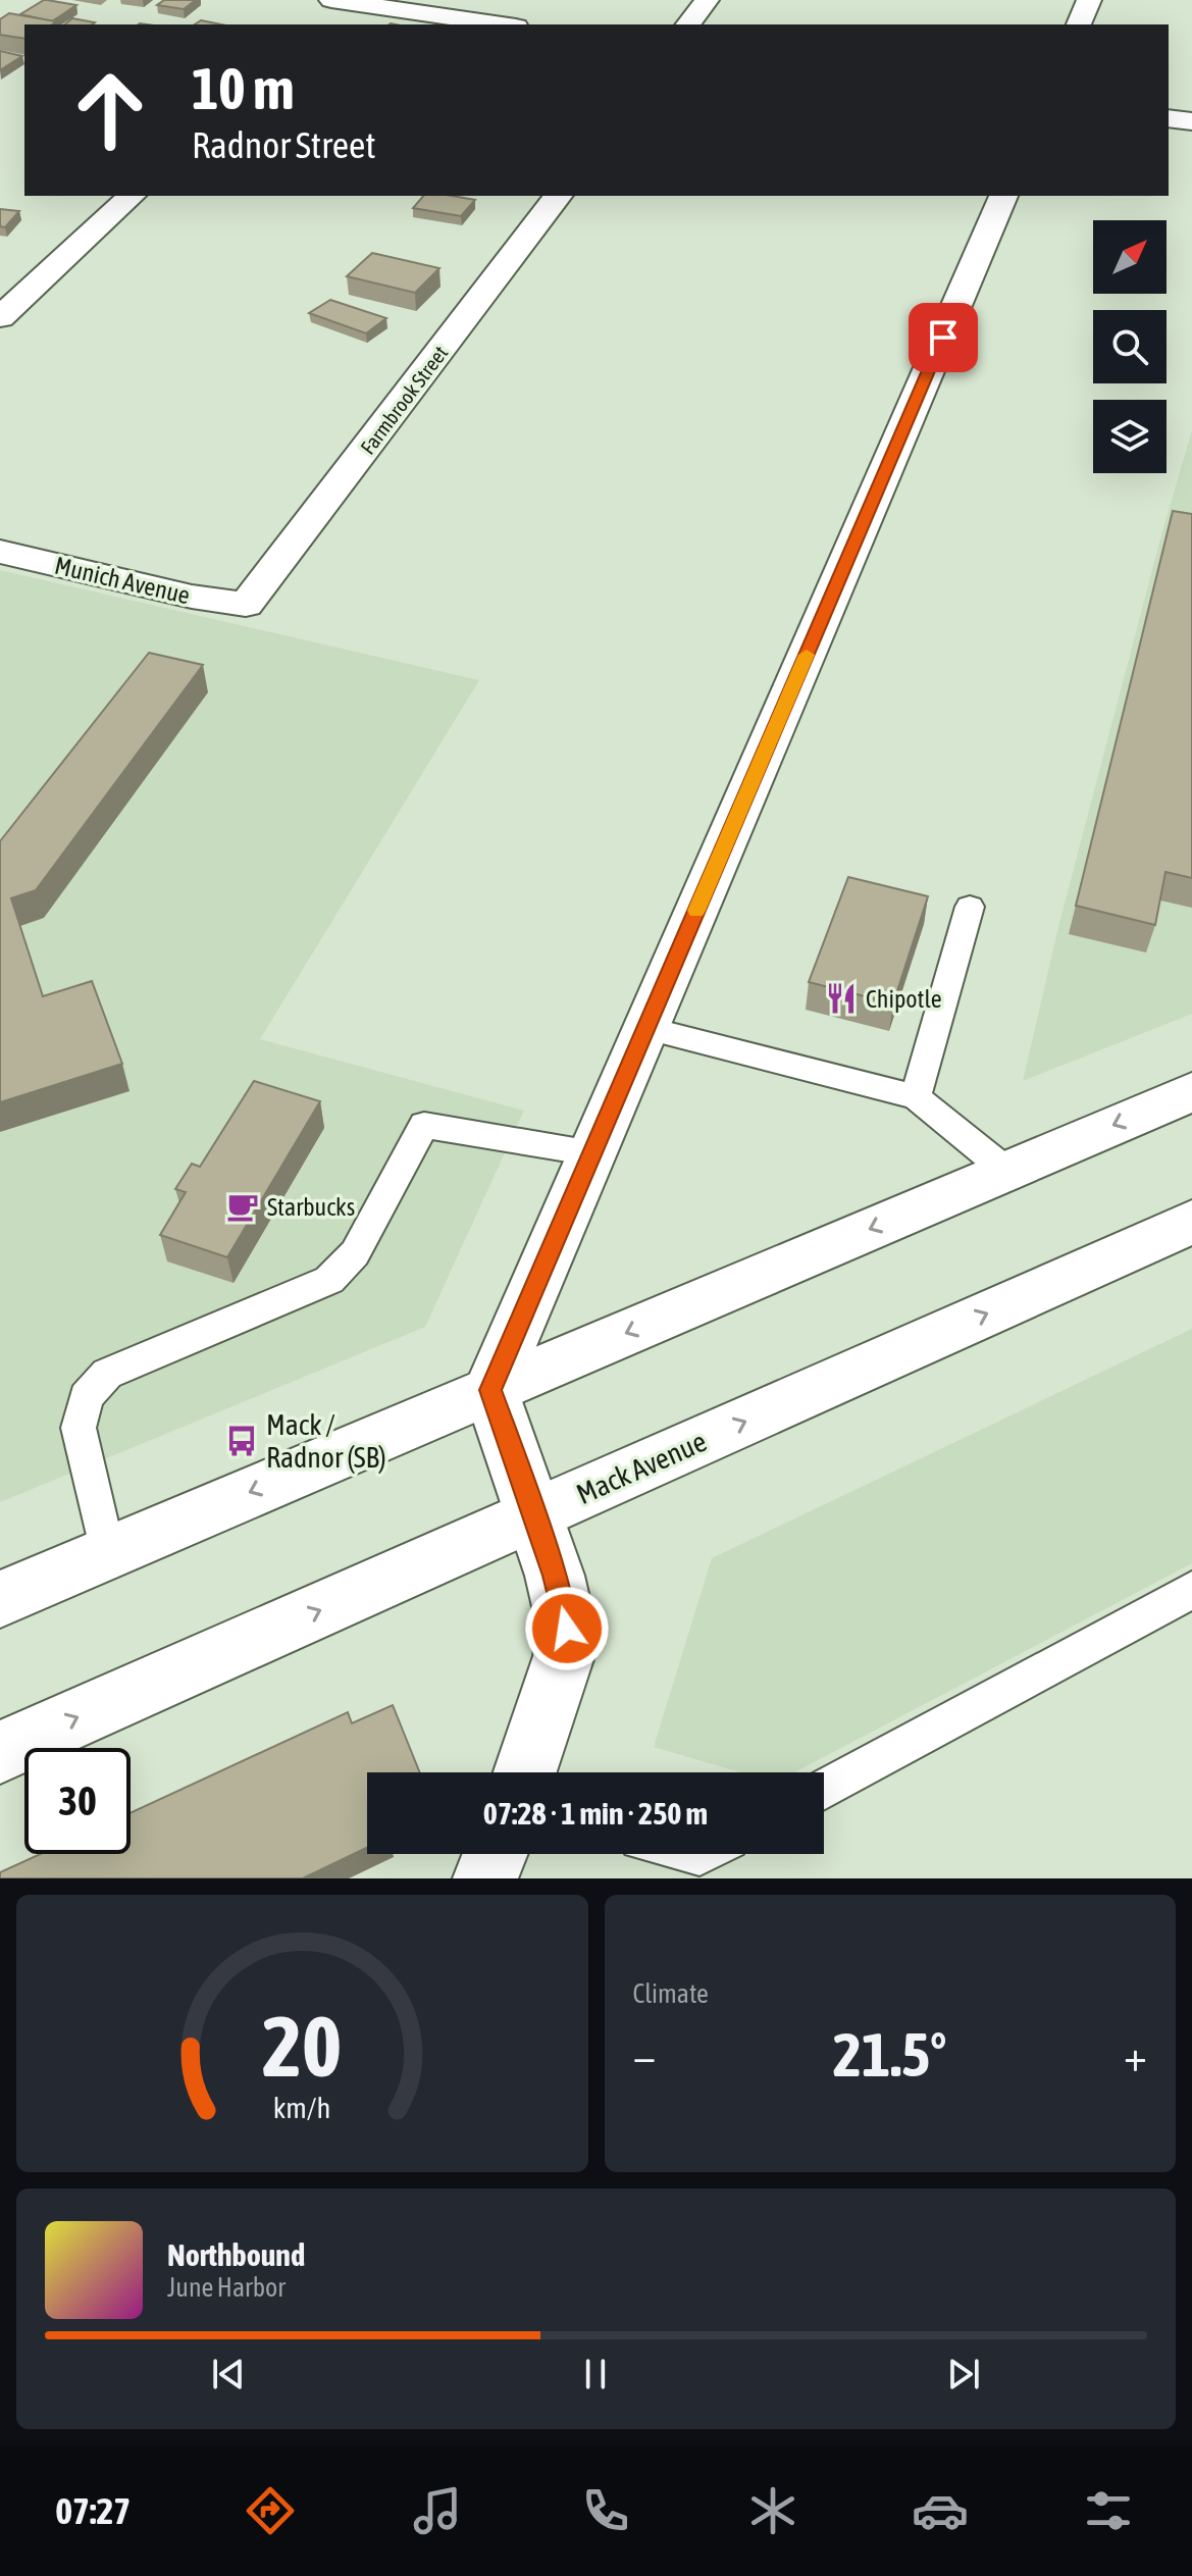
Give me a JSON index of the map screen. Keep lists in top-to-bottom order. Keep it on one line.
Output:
{"streets":{"street":["Farmbrook Street","Munich Avenue","Mack Avenue"]},"crossings":[["Farmbrook Street","Munich Avenue"]],"places":{"restaurant":["Chipotle"],"cafe":["Starbucks"],"bus stop":["Mack / Radnor (SB)"]},"north":"top right","page":{"turn":["10 m","Radnor Street"],"limit":"30","trip":"07:28 · 1 min · 250 m","tile":"Climate","heat":["−","21.5°","+"],"song":["Northbound","June Harbor"],"tabs":"07:27","gauge":["20","km/h"]}}
